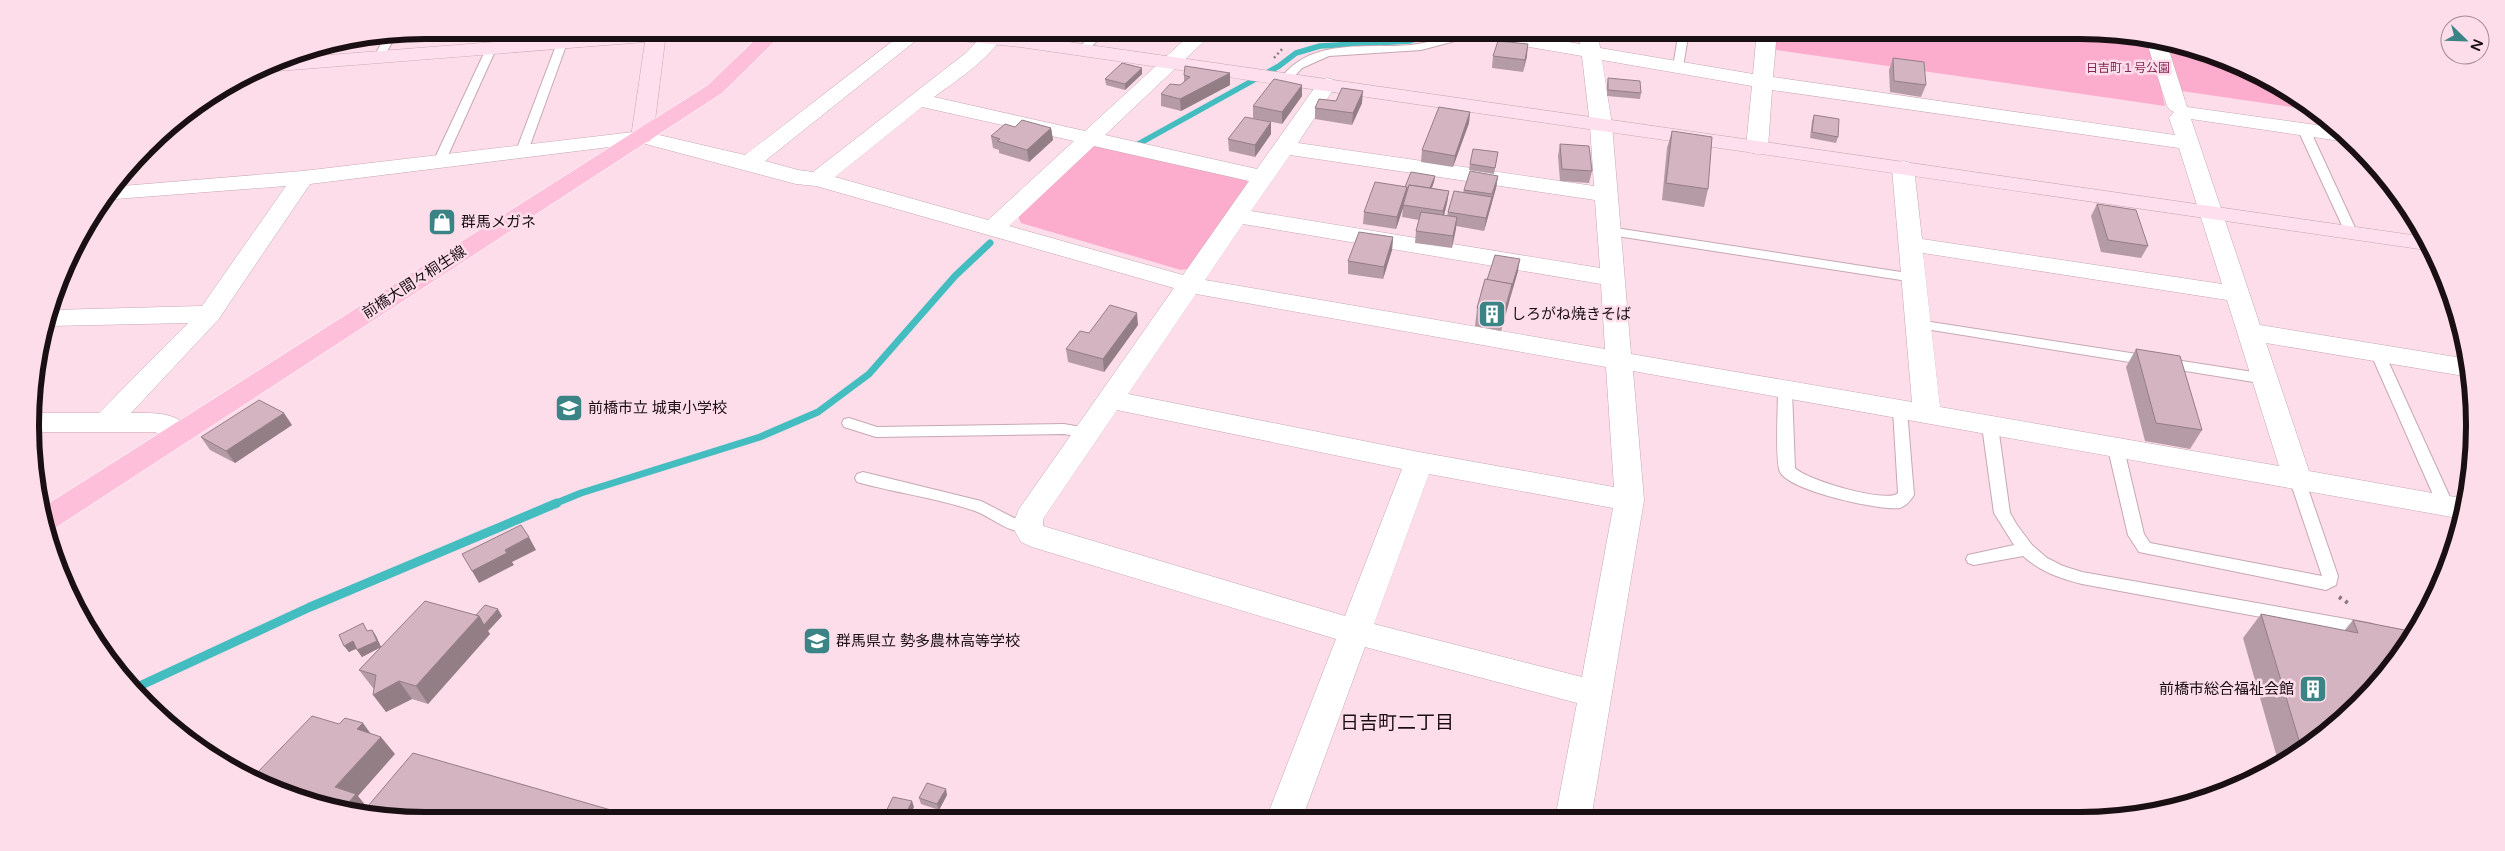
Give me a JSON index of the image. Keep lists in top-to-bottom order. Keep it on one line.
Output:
{"streets":{"main road":["前橋大間々桐生線"]},"districts":["日吉町二丁目"],"parks":["日吉町１号公園"],"places":{"shop":["群馬メガネ"],"building":["しろがね焼きそば","前橋市総合福祉会館"],"school or university":["前橋市立 城東小学校","群馬県立 勢多農林高等学校"]},"north":"bottom right"}
